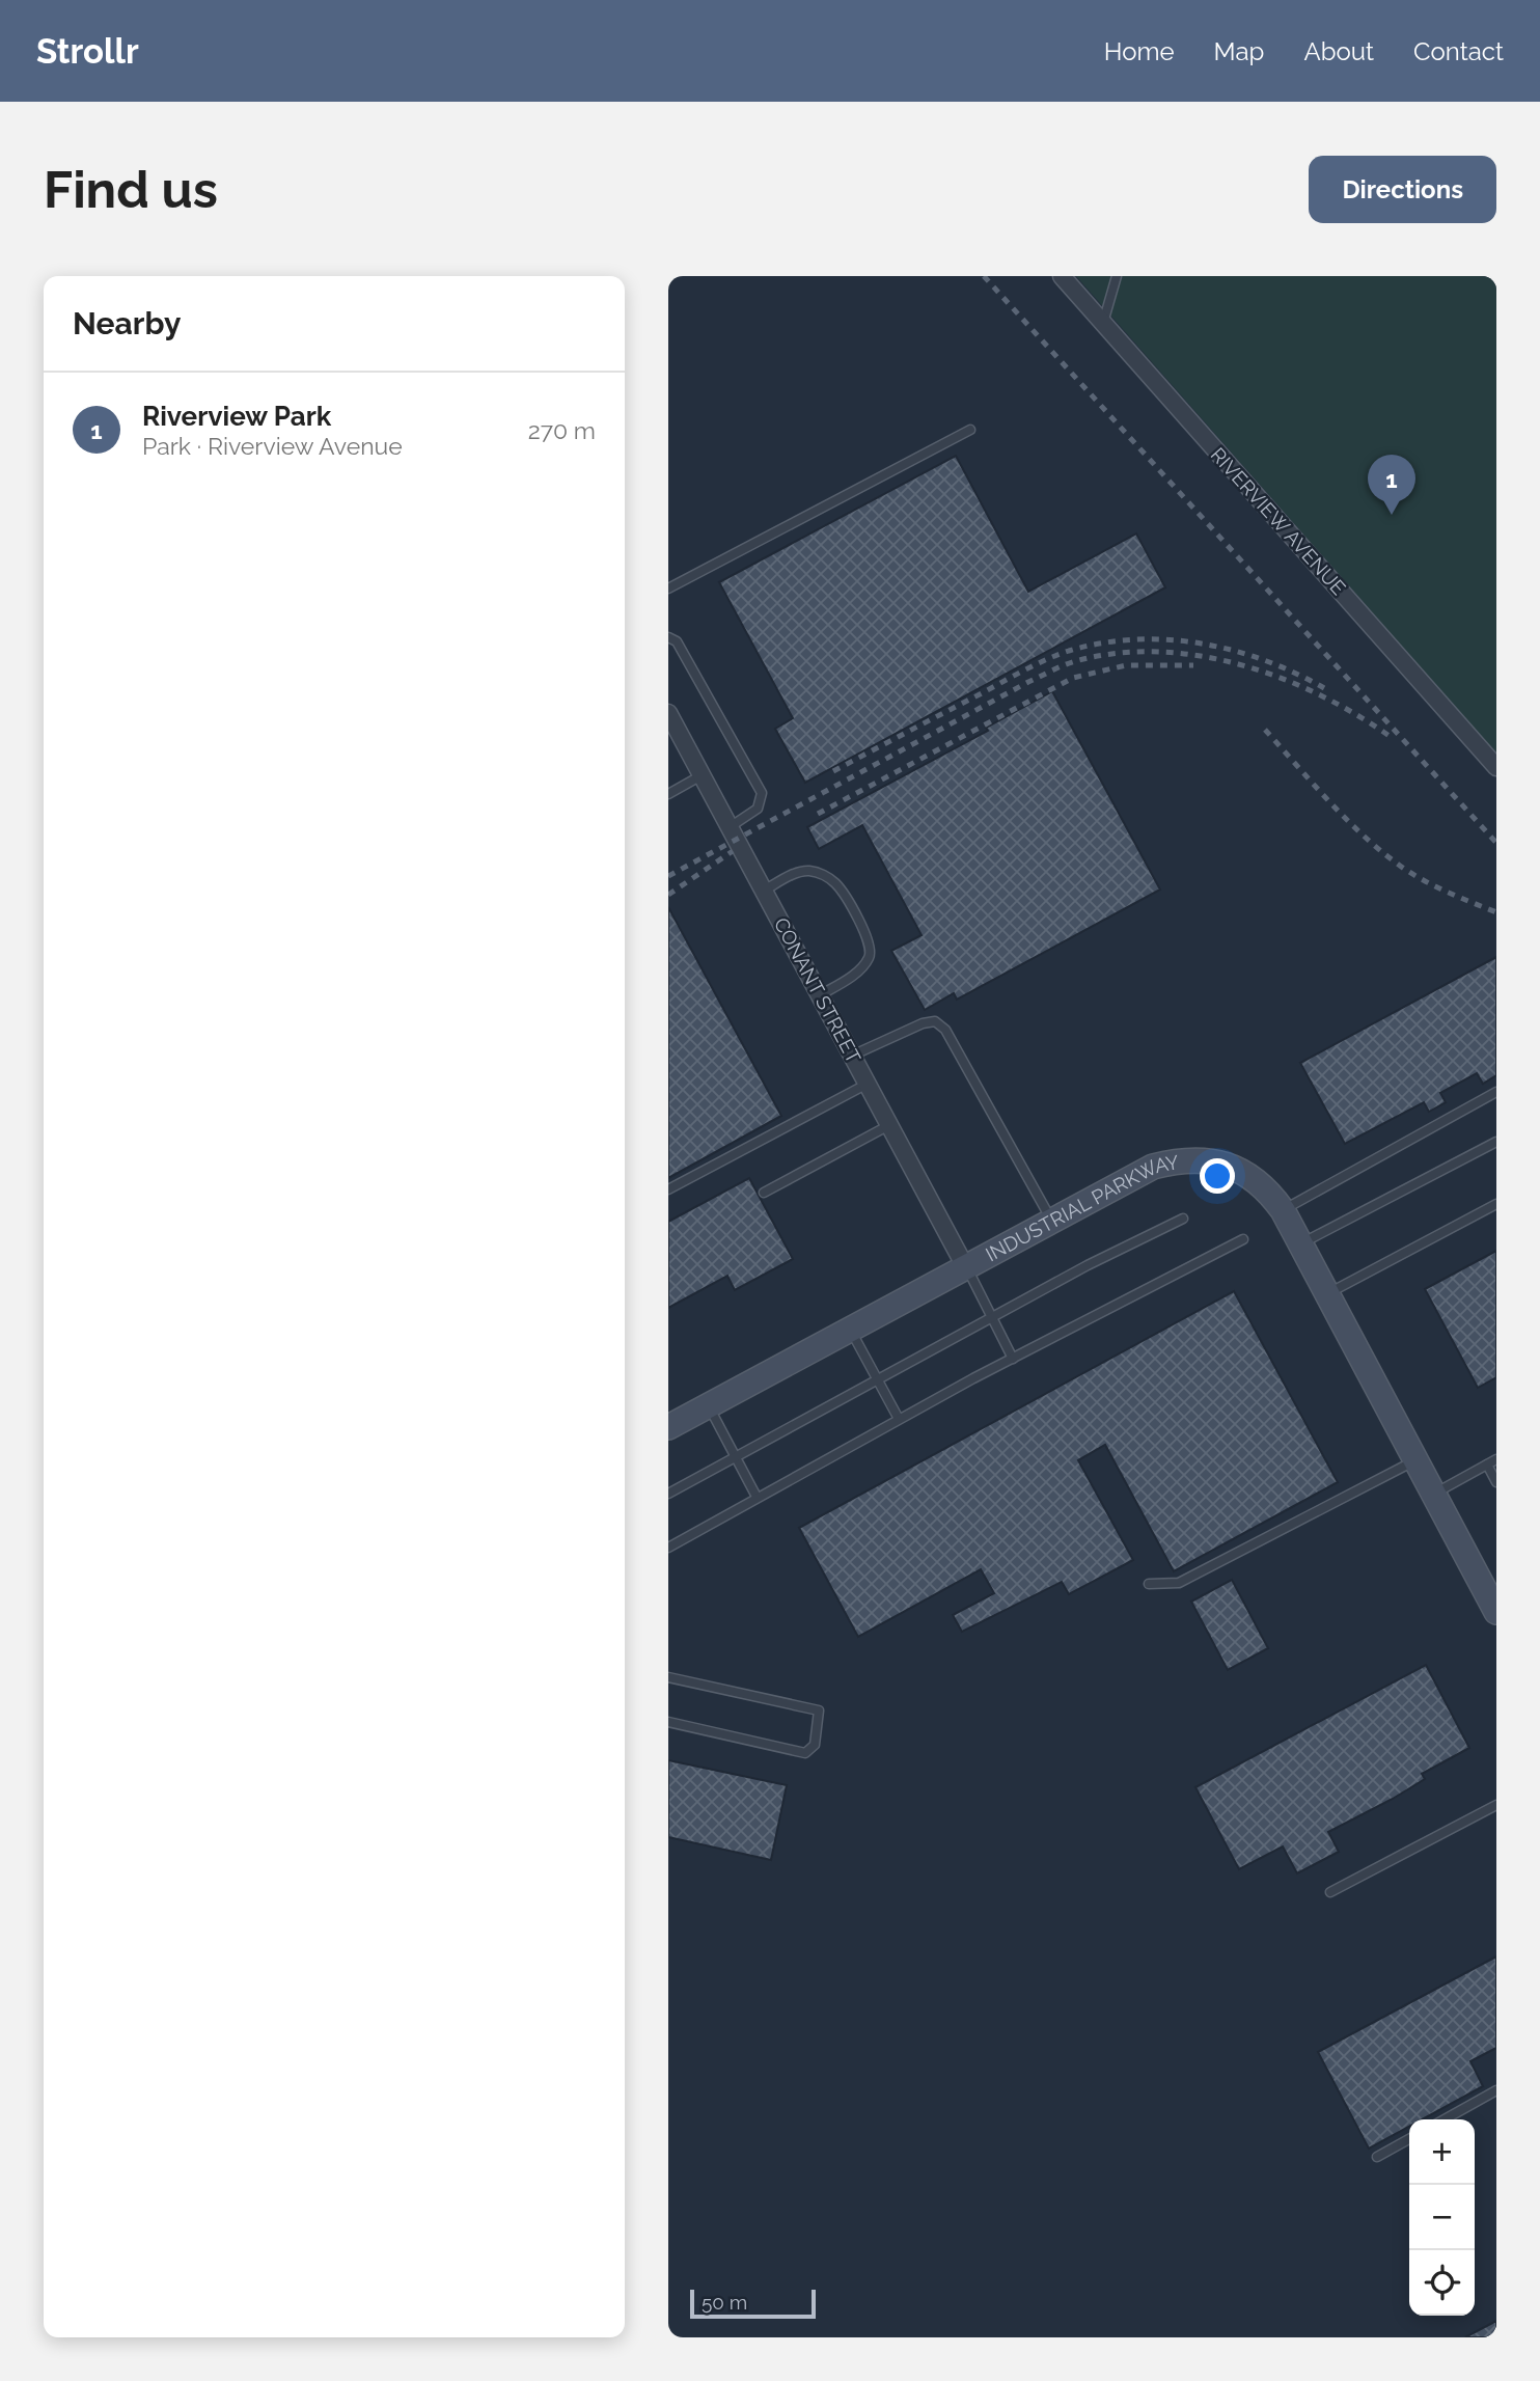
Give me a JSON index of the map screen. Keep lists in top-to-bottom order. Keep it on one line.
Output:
{"streets":{"street":["RIVERVIEW AVENUE","CONANT STREET","INDUSTRIAL PARKWAY"]},"crossings":[["CONANT STREET","INDUSTRIAL PARKWAY"]],"scale_bar":"50 m","page":{"header":"Strollr","nav":["Home","Map","About","Contact"],"buttons":"Directions","title":"Find us","heading":"Nearby","list":[{"mark":"1","name":"Riverview Park","note":"Park · Riverview Avenue","value":"270 m"}],"pins":"1","map_buttons":["+","−"],"scale":"50 m"}}
